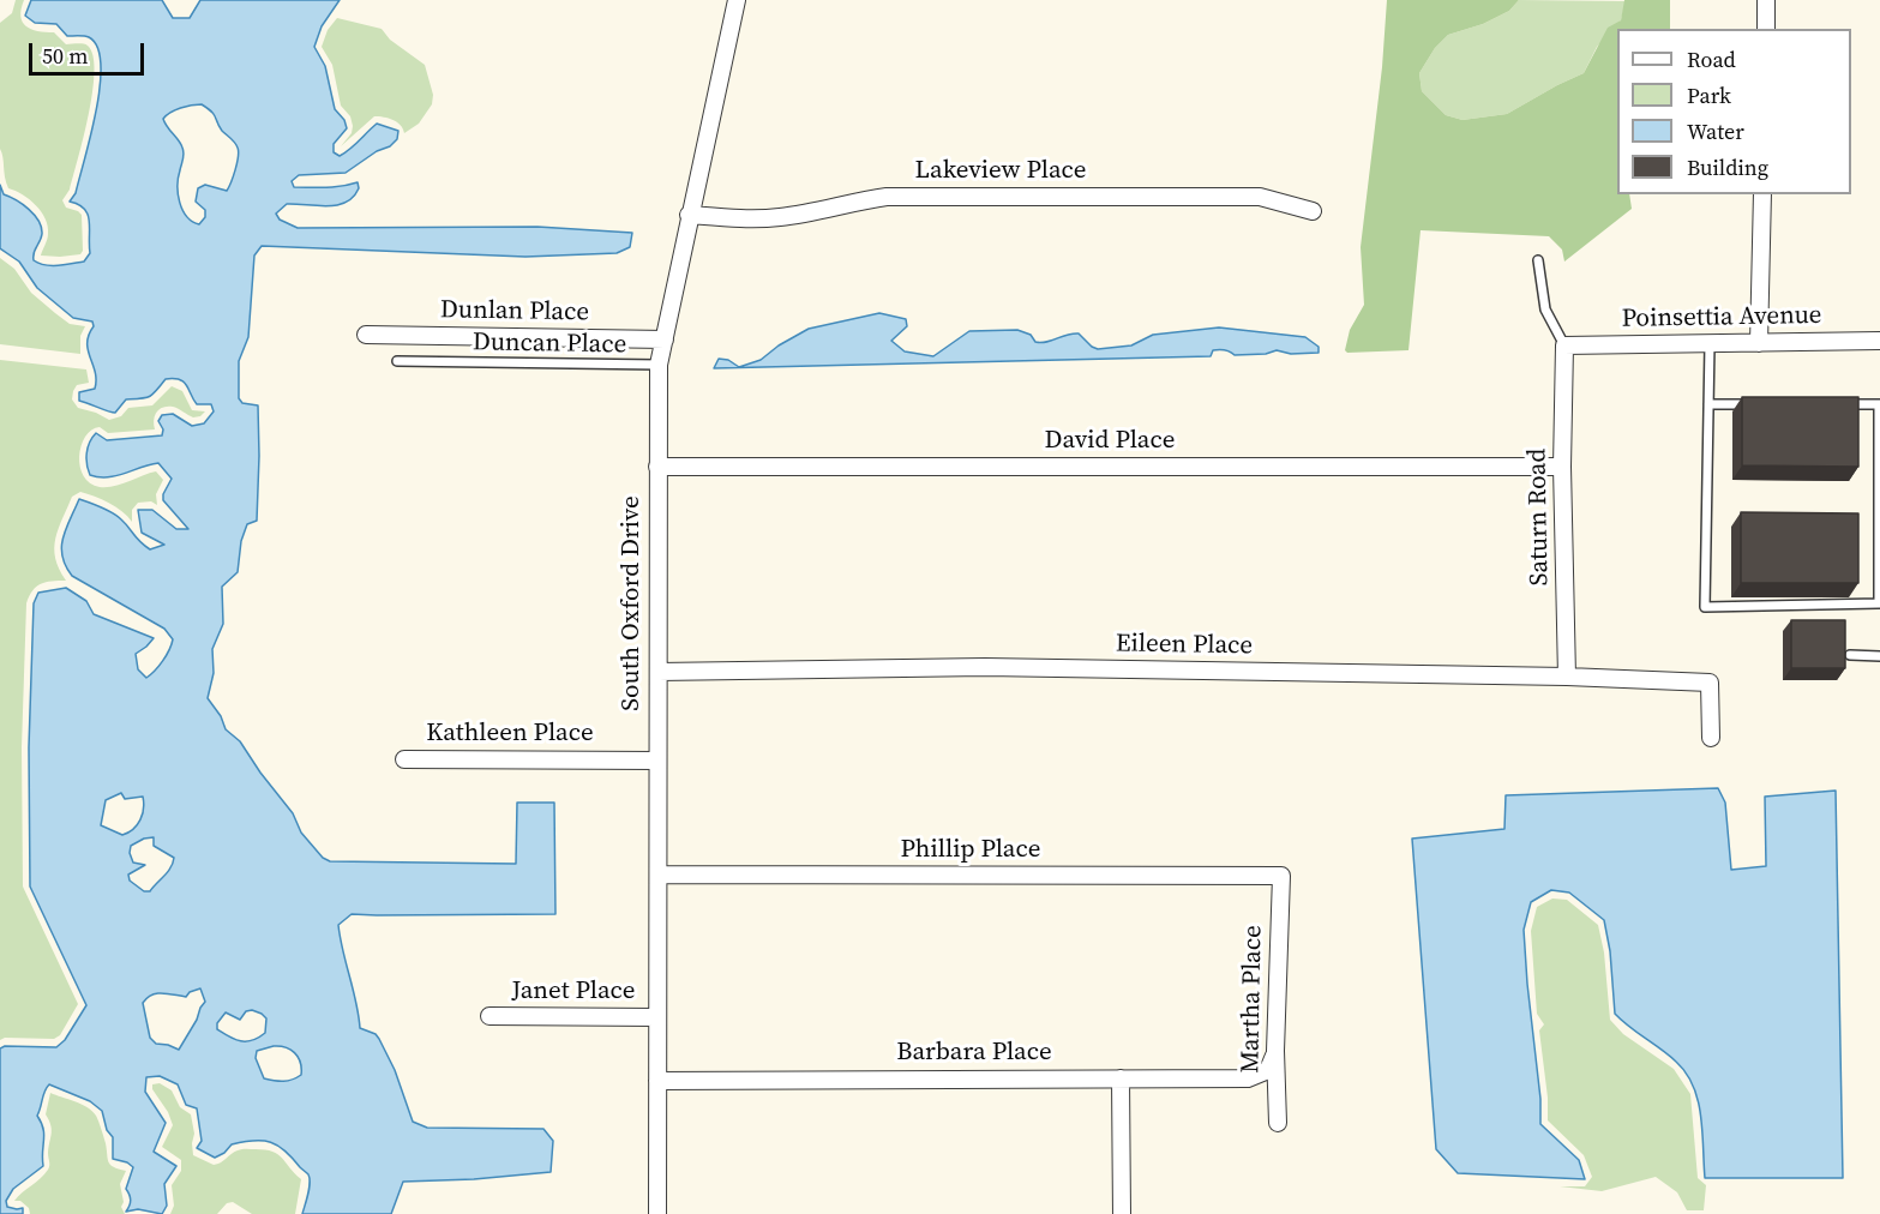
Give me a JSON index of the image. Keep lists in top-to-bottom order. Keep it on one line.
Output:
{"streets":{"street":["Lakeview Place","Dunlan Place","Poinsettia Avenue","David Place","Saturn Road","South Oxford Drive","Eileen Place","Kathleen Place","Phillip Place","Janet Place","Martha Place","Barbara Place"],"lane":["Duncan Place"]},"crossings":[["Lakeview Place","South Oxford Drive"],["Dunlan Place","South Oxford Drive"],["Poinsettia Avenue","Saturn Road"],["Duncan Place","South Oxford Drive"],["David Place","Saturn Road"],["David Place","South Oxford Drive"],["Saturn Road","Eileen Place"],["South Oxford Drive","Eileen Place"],["South Oxford Drive","Kathleen Place"],["South Oxford Drive","Phillip Place"],["South Oxford Drive","Janet Place"],["South Oxford Drive","Barbara Place"],["Phillip Place","Martha Place"],["Martha Place","Barbara Place"]],"legend":["Road","Park","Water","Building"],"scale_bar":"50 m"}
